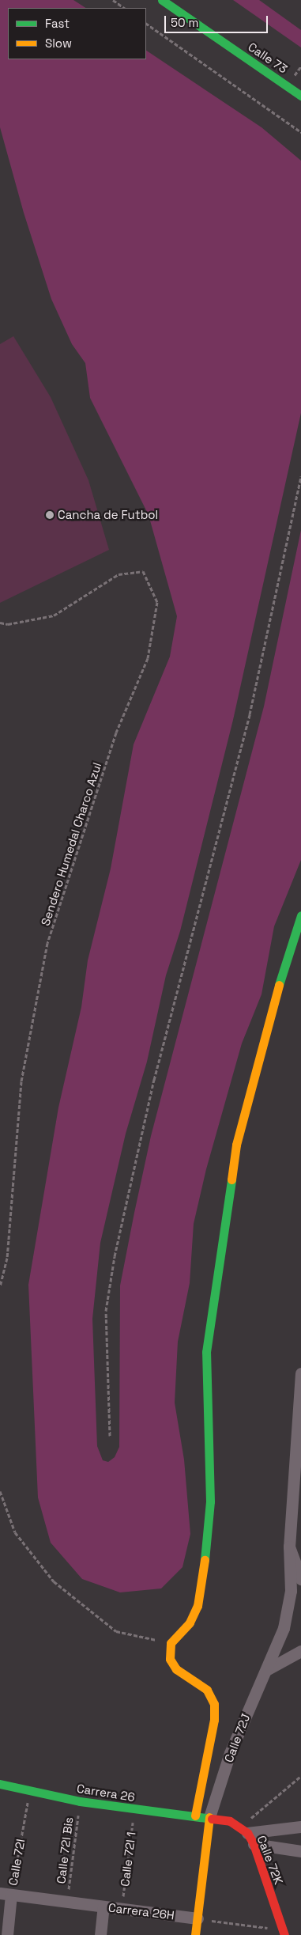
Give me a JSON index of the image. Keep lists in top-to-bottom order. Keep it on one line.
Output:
{"streets":{"street":["Calle 73","Calle 72J","Carrera 26","Calle 72K","Calle 72I","Carrera 26H"],"path":["Sendero Humedal Charco Azul","Calle 72I Bis","Calle 72I 1"]},"crossings":[["Calle 72J","Carrera 26"],["Calle 72J","Calle 72K"],["Calle 72J","Carrera 26H"],["Carrera 26","Calle 72I Bis"],["Carrera 26","Calle 72I 1"],["Carrera 26","Calle 72K"],["Carrera 26","Calle 72I"],["Calle 72I Bis","Carrera 26H"],["Calle 72I 1","Carrera 26H"],["Calle 72I","Carrera 26H"]],"places":["Cancha de Futbol"],"legend":["Fast","Slow"],"scale_bar":"50 m"}
